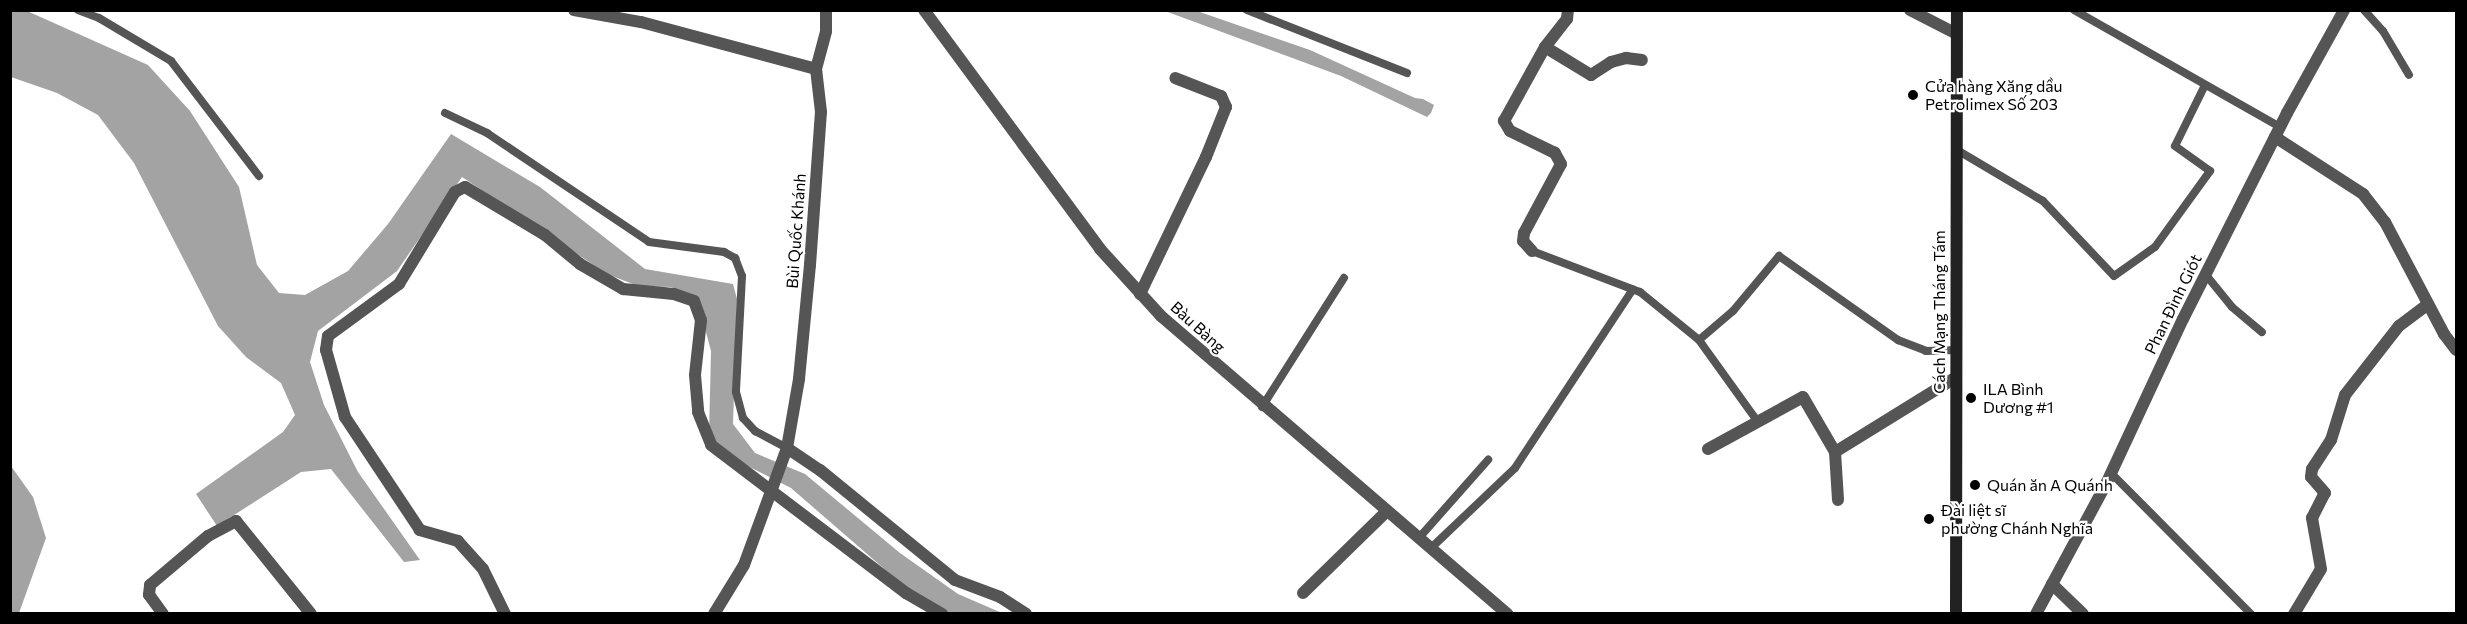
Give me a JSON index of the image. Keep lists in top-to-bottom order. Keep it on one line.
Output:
{"streets":{"main road":["Cách Mạng Tháng Tám"],"street":["Bùi Quốc Khánh","Phan Đình Giót","Bàu Bàng"]},"places":["Cửa hàng Xăng dầu Petrolimex Số 203","ILA Bình Dương #1","Quán ăn A Quánh","Đài liệt sĩ phường Chánh Nghĩa"]}
